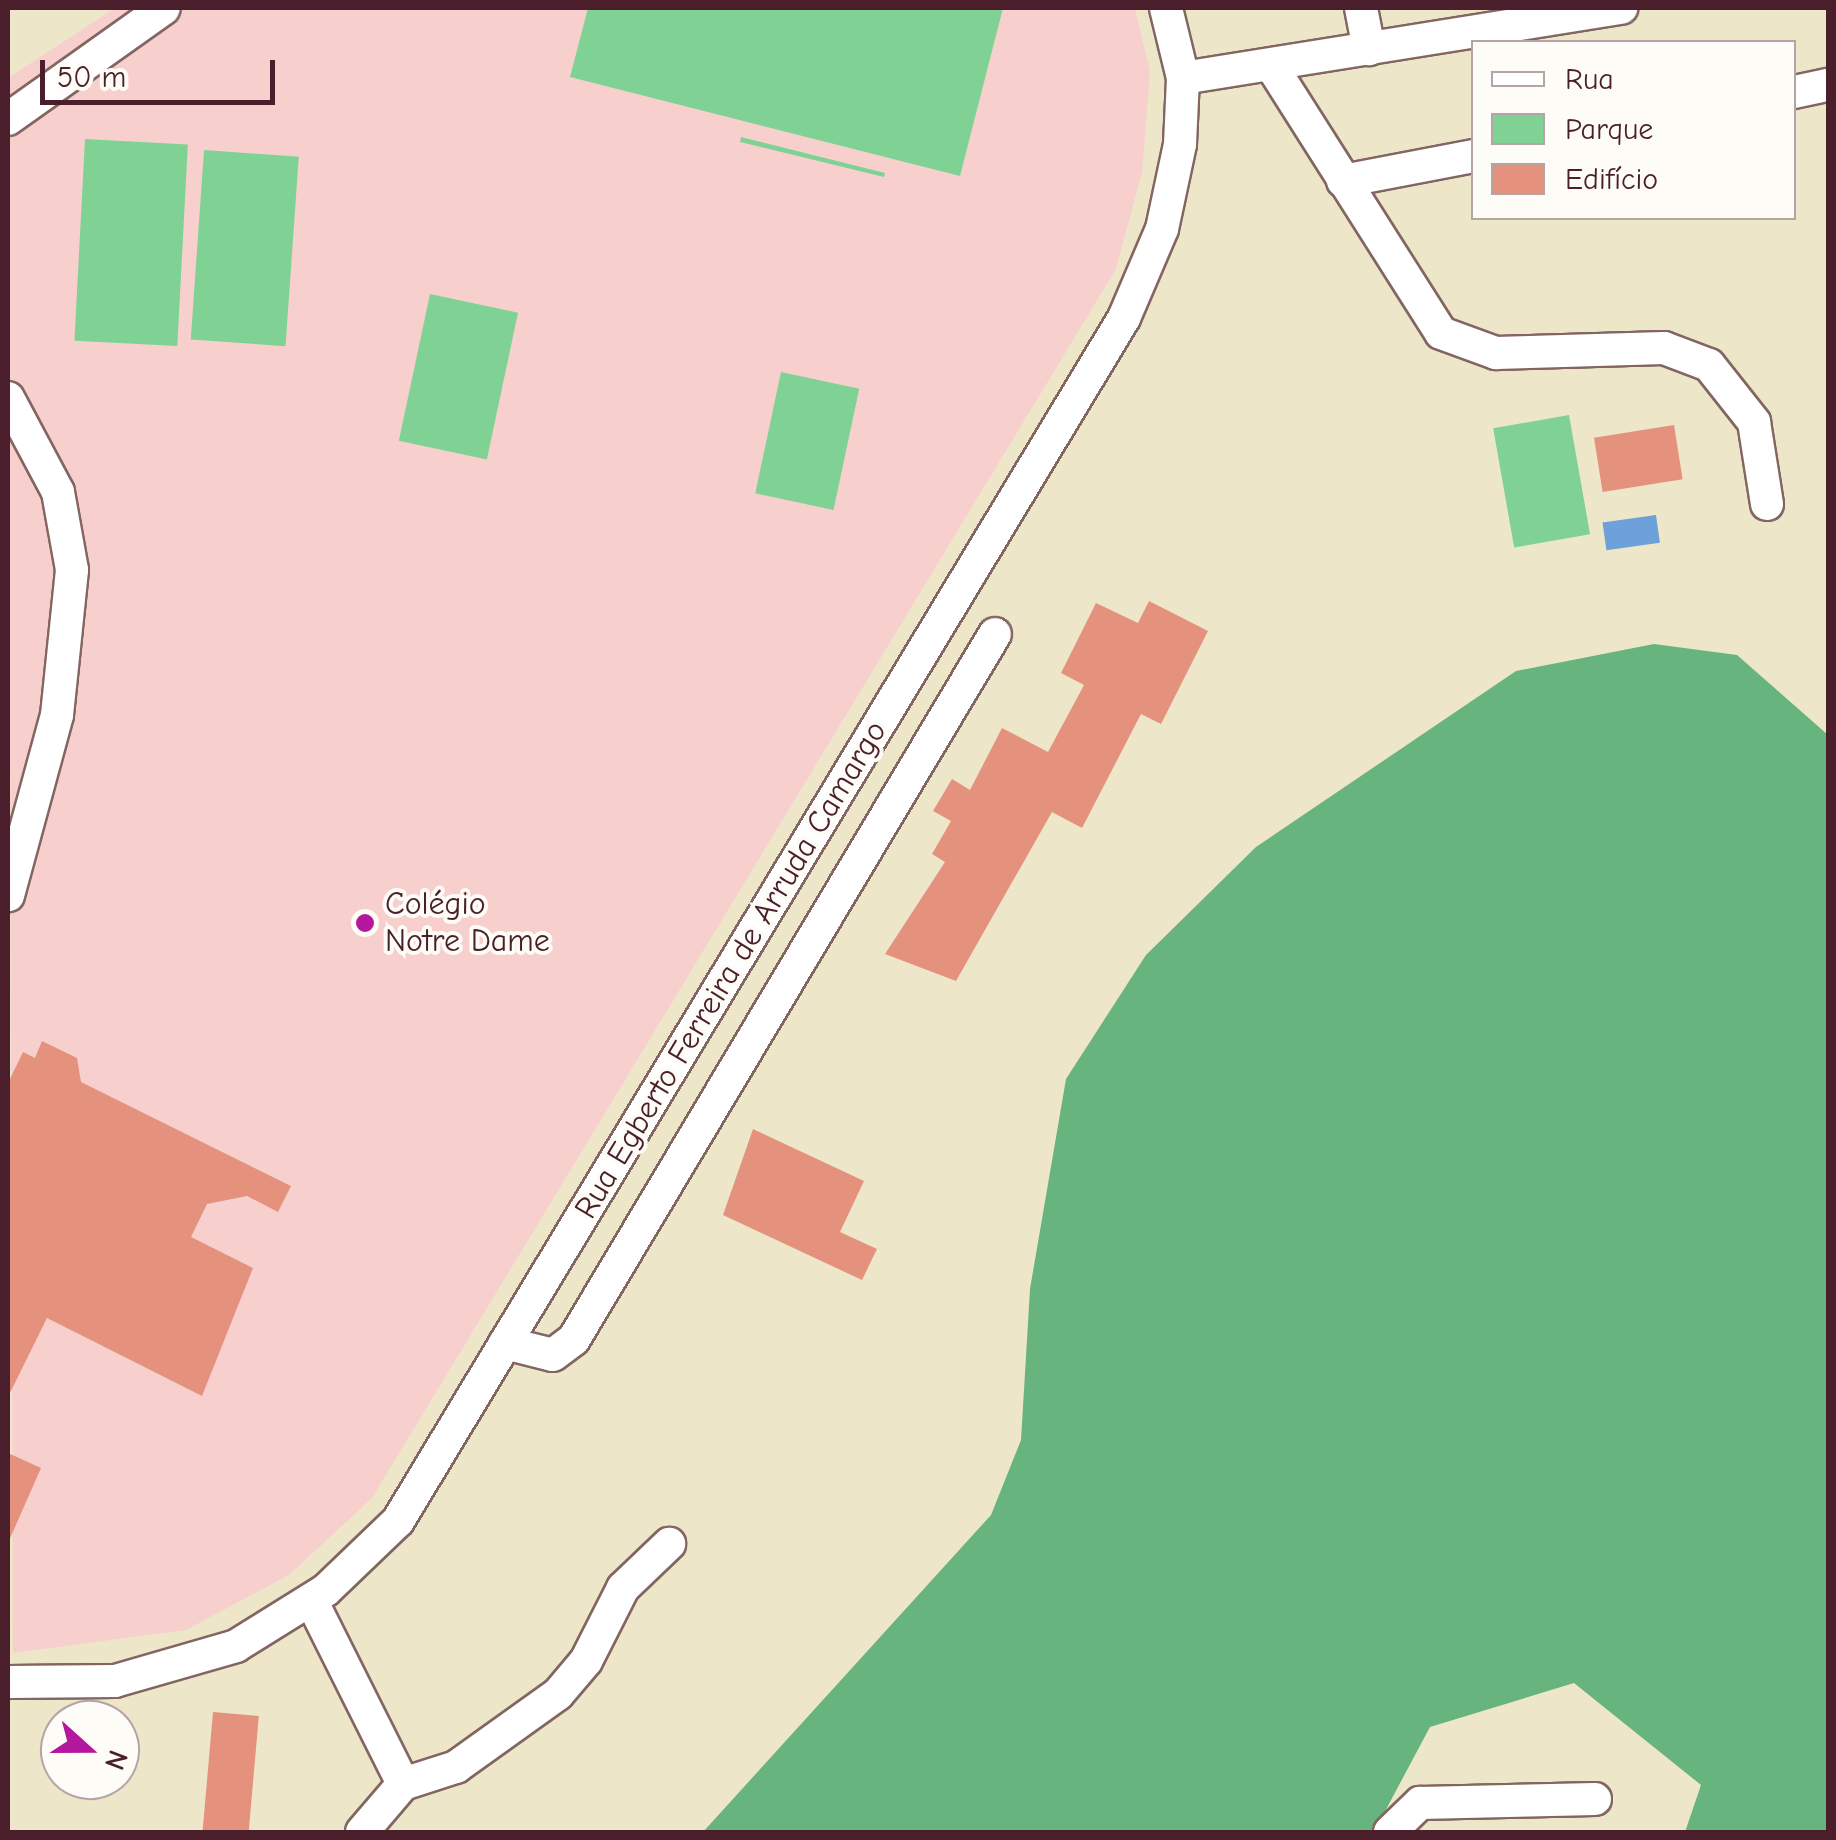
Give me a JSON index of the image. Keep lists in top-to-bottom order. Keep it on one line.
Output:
{"streets":{"street":["Rua Egberto Ferreira de Arruda Camargo"]},"places":["Colégio Notre Dame"],"legend":["Rua","Parque","Edifício"],"scale_bar":"50 m","north":"right"}
